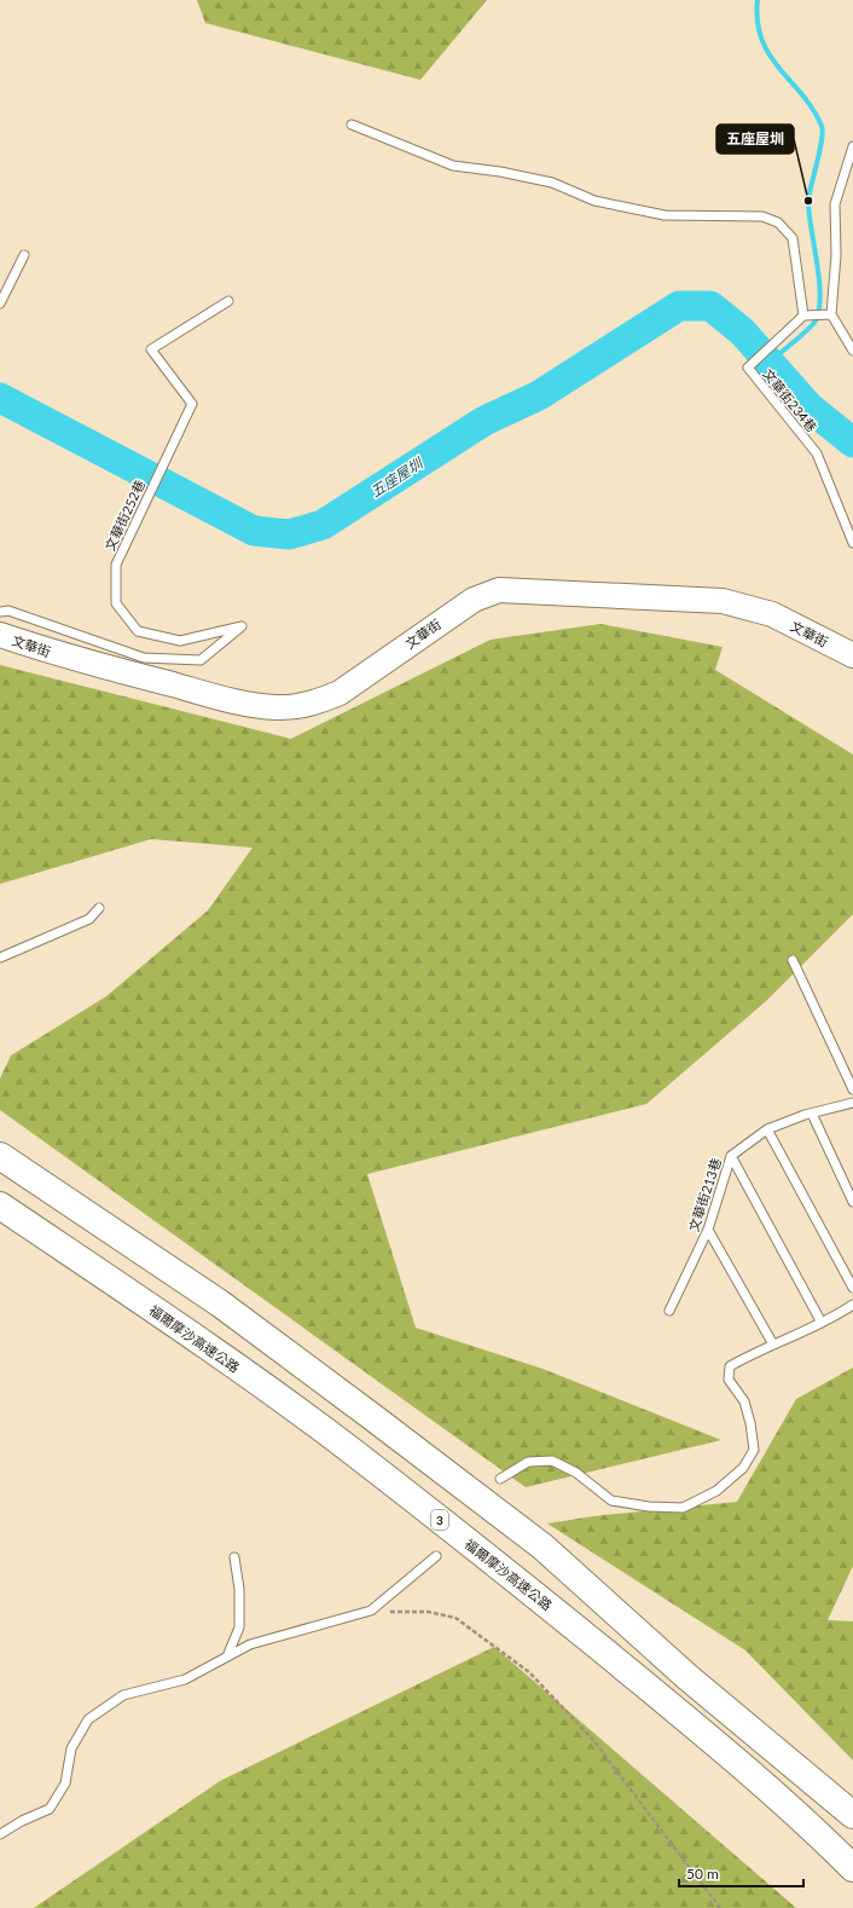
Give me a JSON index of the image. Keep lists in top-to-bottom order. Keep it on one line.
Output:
{"streets":{"highway":["福爾摩沙高速公路","3"],"street":["文華街"],"lane":["文華街234巷","文華街252巷","文華街213巷"]},"water":["五座屋圳"],"places":["五座屋圳"],"scale_bar":"50 m"}
